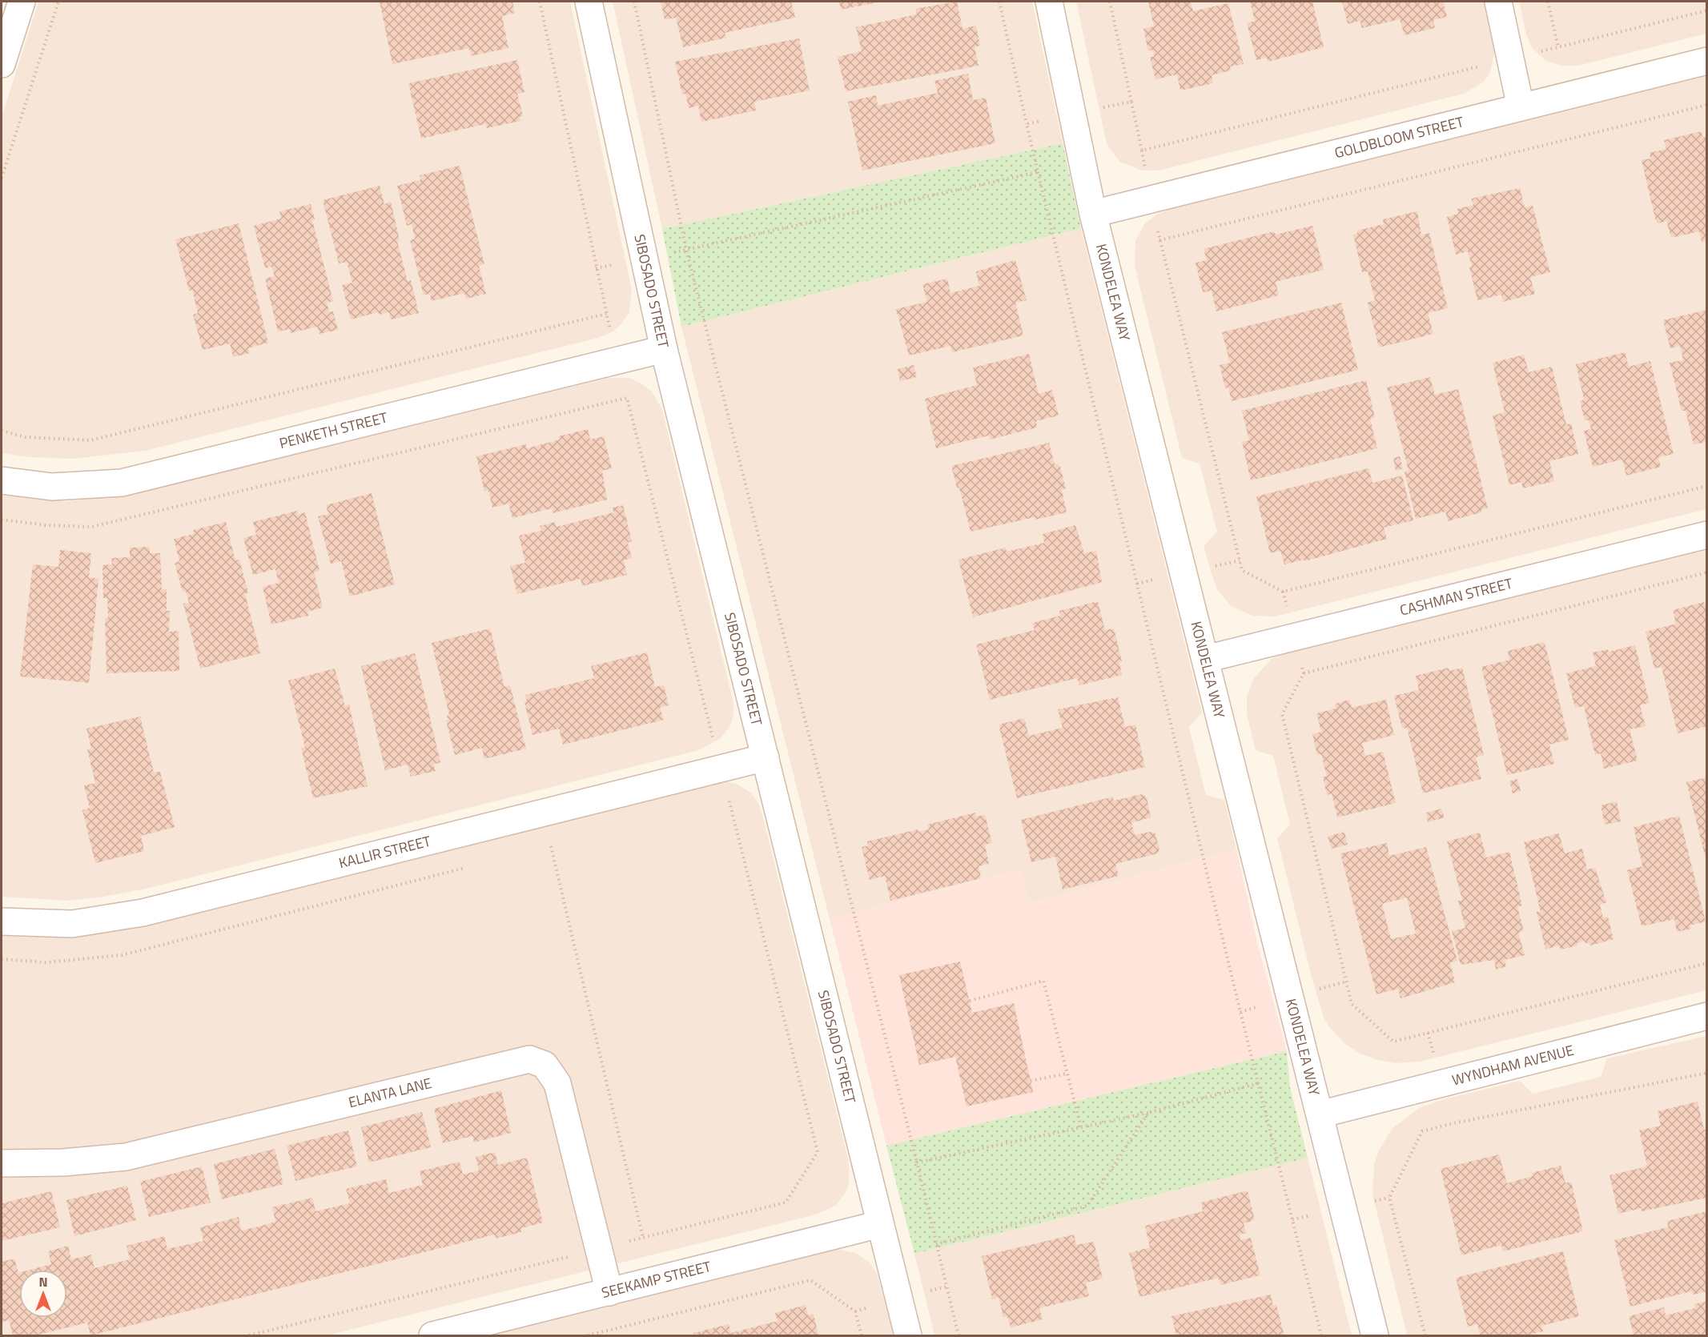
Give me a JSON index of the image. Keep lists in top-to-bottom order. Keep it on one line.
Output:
{"streets":{"street":["GOLDBLOOM STREET","SIBOSADO STREET","KONDELEA WAY","PENKETH STREET","CASHMAN STREET","KALLIR STREET","WYNDHAM AVENUE","ELANTA LANE","SEEKAMP STREET"]},"crossings":[["GOLDBLOOM STREET","KONDELEA WAY"],["SIBOSADO STREET","PENKETH STREET"],["SIBOSADO STREET","KALLIR STREET"],["SIBOSADO STREET","SEEKAMP STREET"],["KONDELEA WAY","CASHMAN STREET"],["KONDELEA WAY","WYNDHAM AVENUE"],["ELANTA LANE","SEEKAMP STREET"]],"north":"top"}
